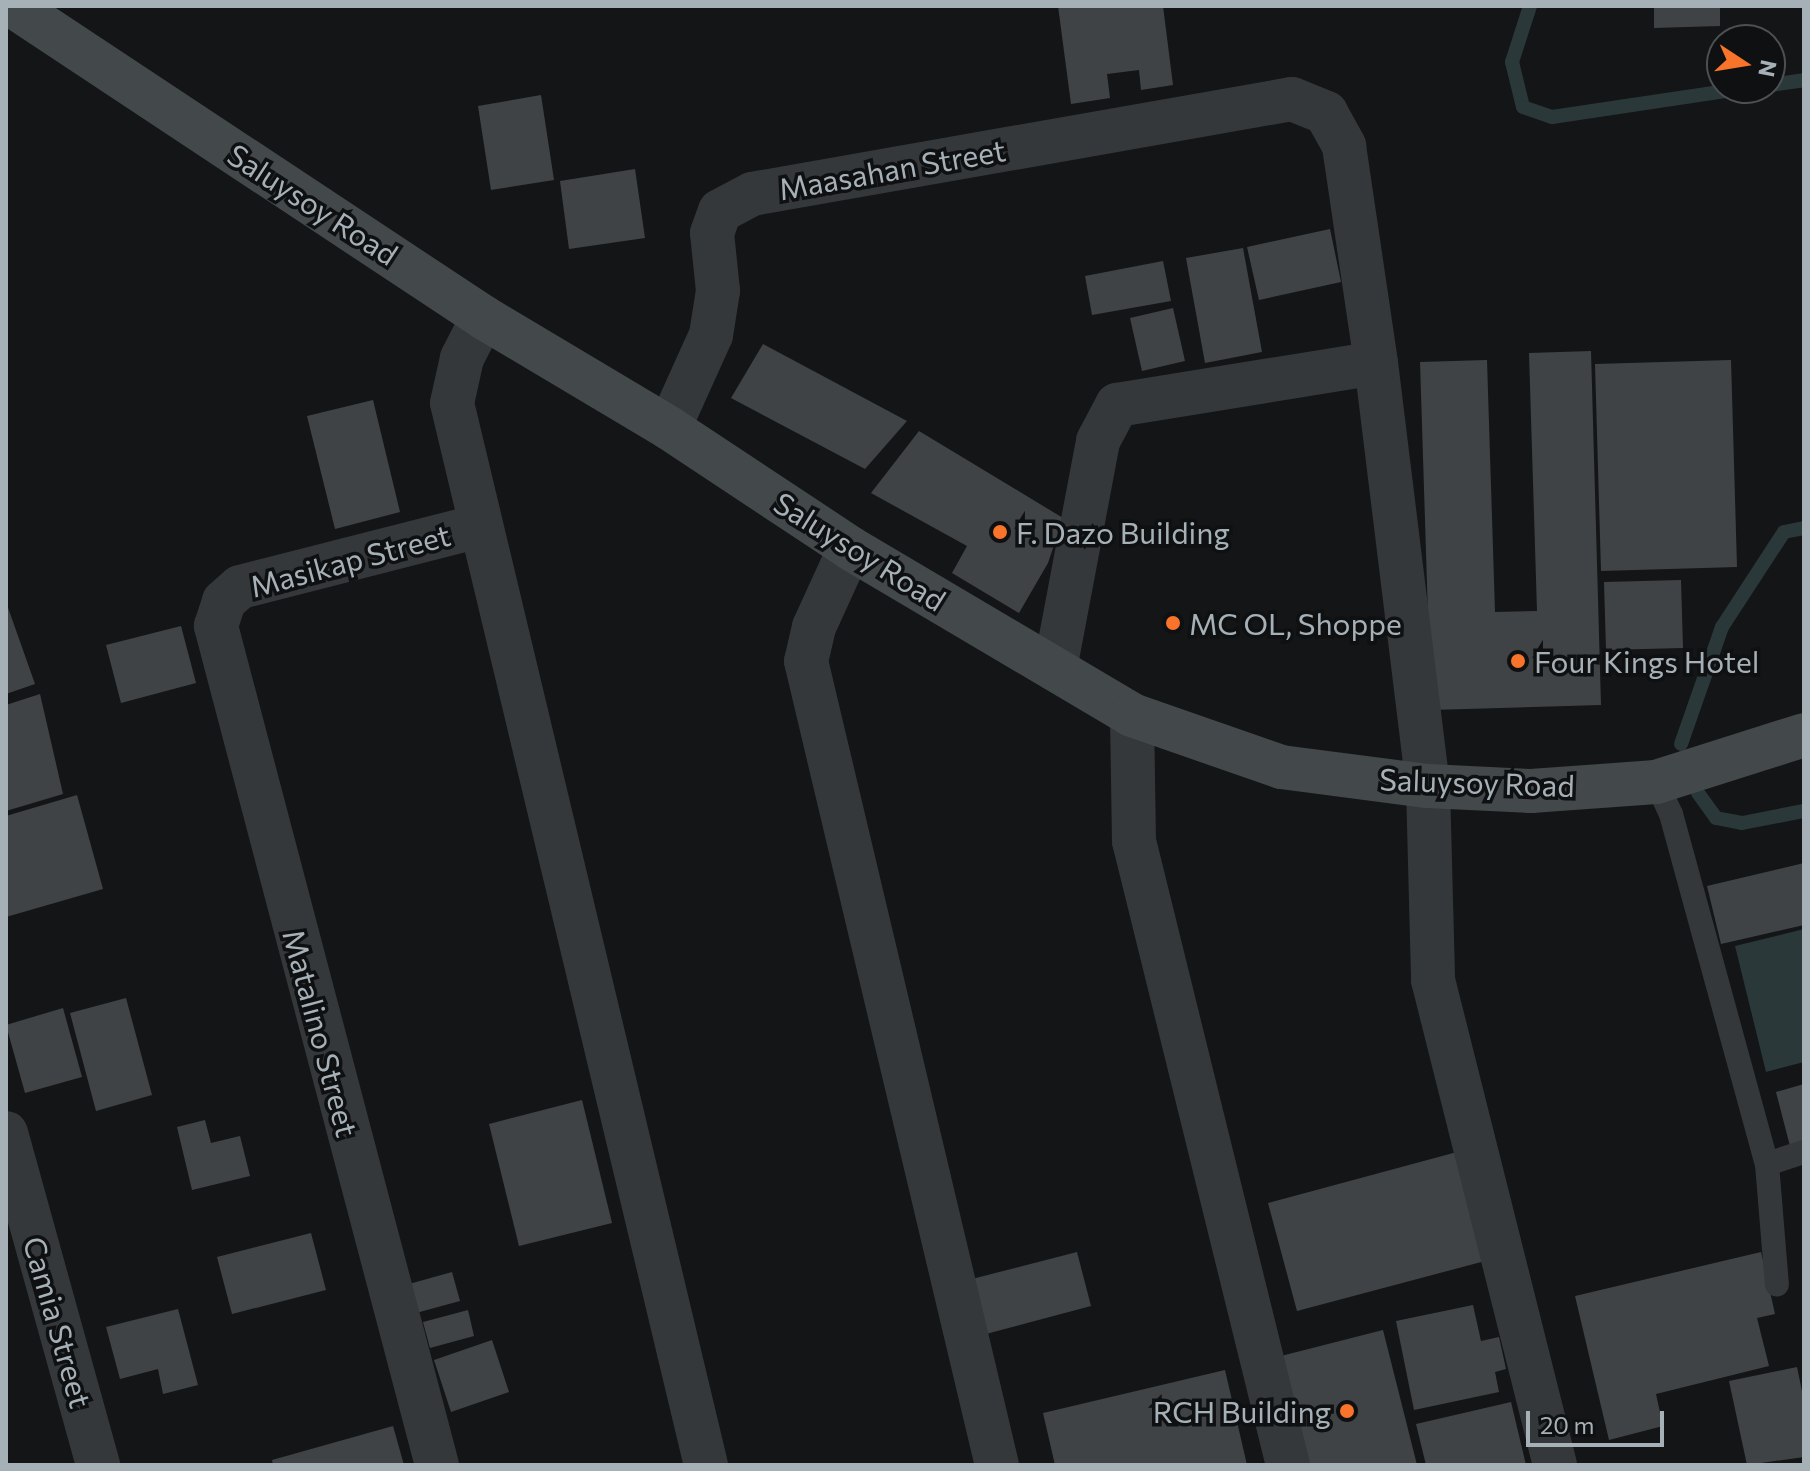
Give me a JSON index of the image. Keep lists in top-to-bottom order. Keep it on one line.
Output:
{"streets":{"main road":["Saluysoy Road"],"street":["Maasahan Street","Masikap Street","Matalino Street","Camia Street"]},"crossings":[["Maasahan Street","Saluysoy Road"],["Masikap Street","Matalino Street"]],"places":["F. Dazo Building","MC OL, Shoppe","Four Kings Hotel","RCH Building"],"scale_bar":"20 m","north":"right"}
